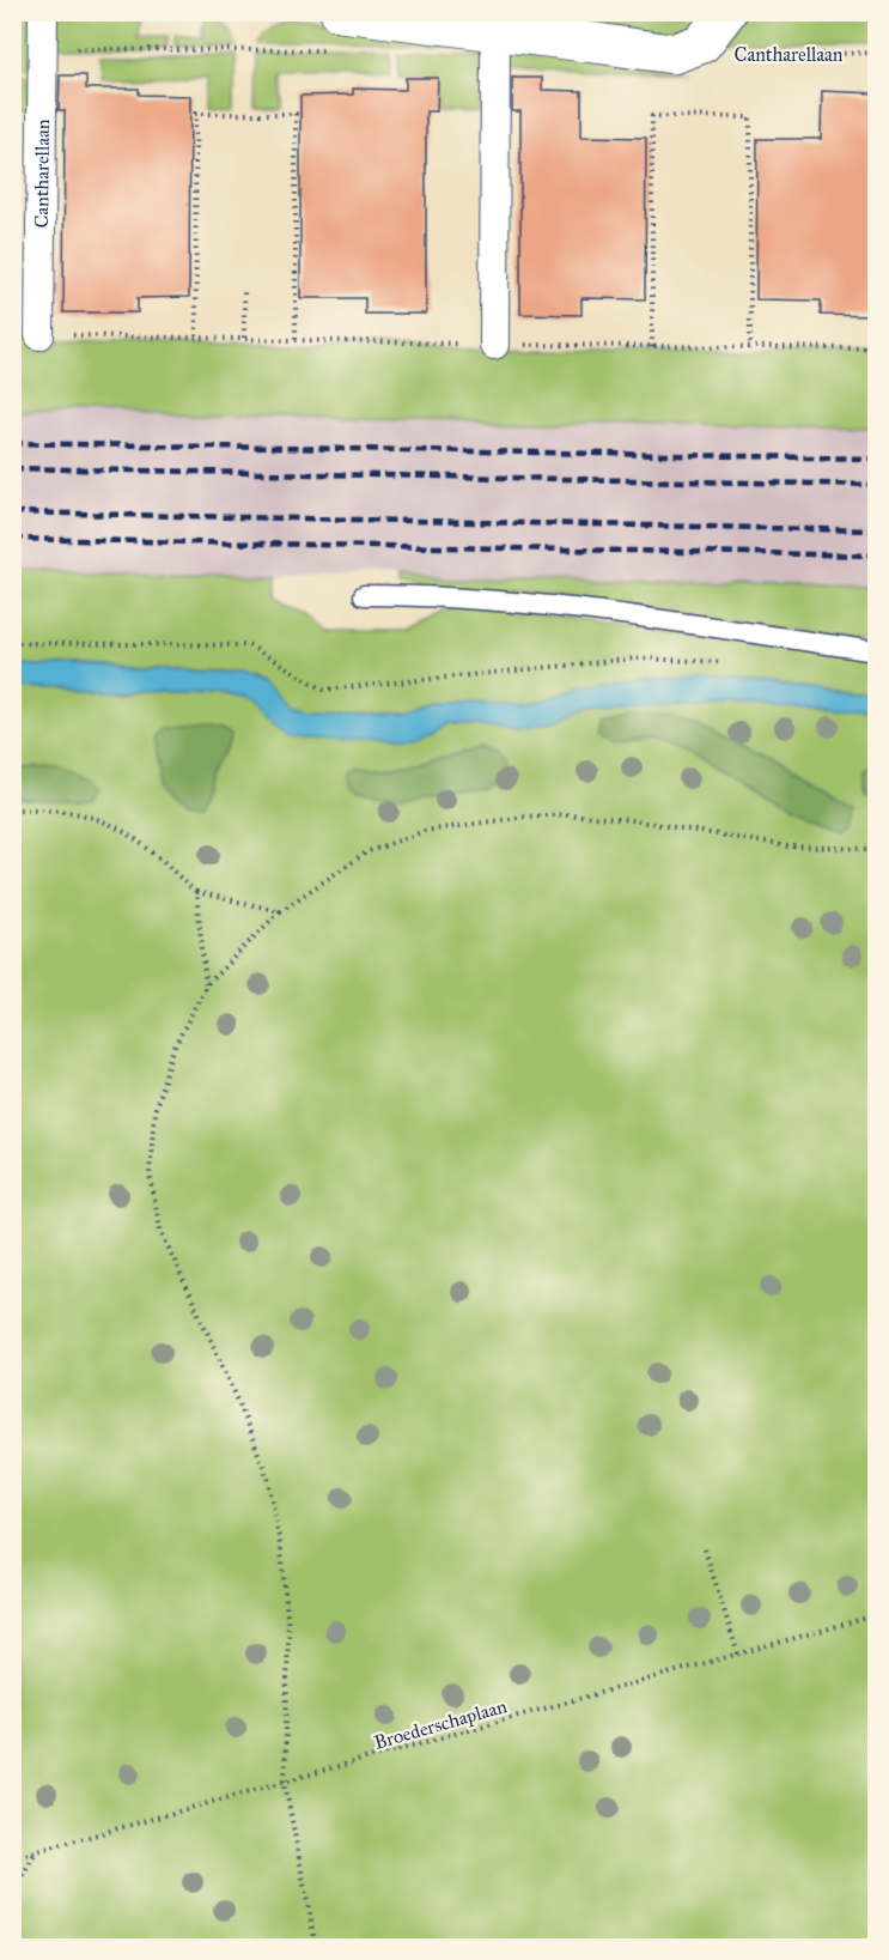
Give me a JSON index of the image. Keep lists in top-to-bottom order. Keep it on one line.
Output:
{"streets":{"street":["Cantharellaan"],"path":["Broederschaplaan"]}}
